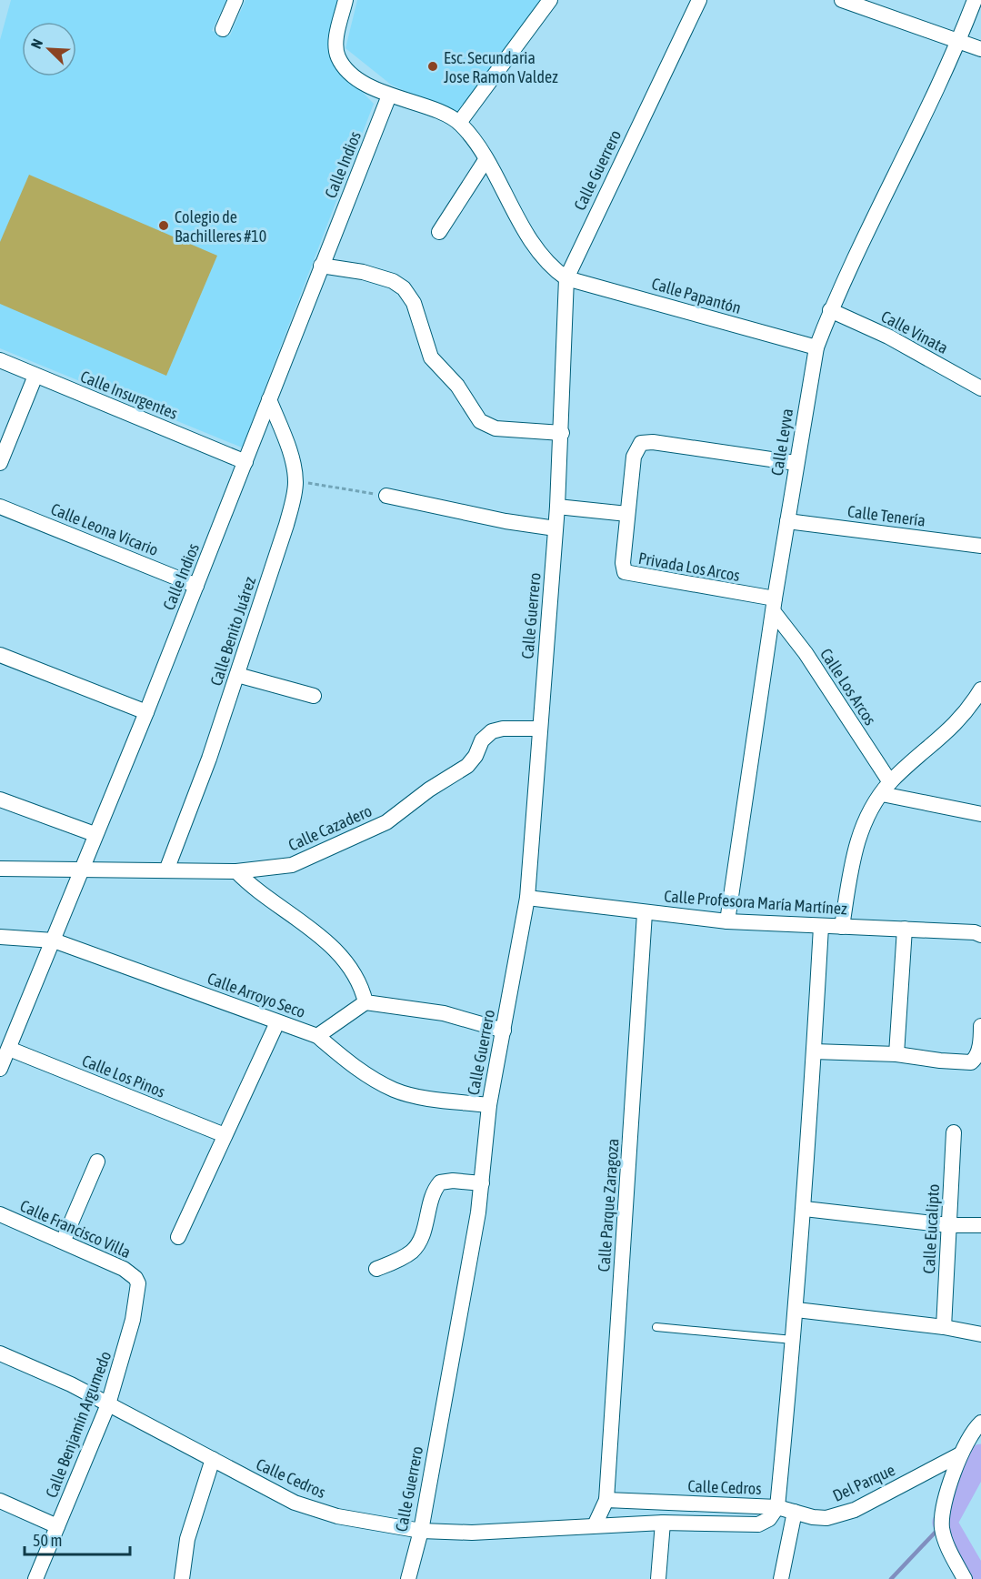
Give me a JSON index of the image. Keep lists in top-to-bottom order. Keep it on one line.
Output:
{"streets":{"street":["Calle Indios","Calle Guerrero","Calle Papantón","Calle Vinata","Calle Insurgentes","Calle Leyva","Calle Tenería","Calle Leona Vicario","Privada Los Arcos","Calle Benito Juárez","Calle Los Arcos","Calle Cazadero","Calle Profesora María Martínez","Calle Arroyo Seco","Calle Los Pinos","Calle Parque Zaragoza","Calle Francisco Villa","Calle Eucalipto","Calle Benjamín Argumedo","Calle Cedros","Del Parque"]},"crossings":[["Calle Indios","Calle Insurgentes"],["Calle Indios","Calle Leona Vicario"],["Calle Indios","Calle Benito Juárez"],["Calle Indios","Calle Cazadero"],["Calle Indios","Calle Arroyo Seco"],["Calle Indios","Calle Los Pinos"],["Calle Guerrero","Calle Papantón"],["Calle Guerrero","Calle Cazadero"],["Calle Guerrero","Calle Profesora María Martínez"],["Calle Guerrero","Calle Arroyo Seco"],["Calle Guerrero","Calle Cedros"],["Calle Papantón","Calle Leyva"],["Calle Vinata","Calle Leyva"],["Calle Leyva","Calle Tenería"],["Calle Leyva","Privada Los Arcos"],["Calle Leyva","Calle Los Arcos"],["Calle Leyva","Calle Profesora María Martínez"],["Privada Los Arcos","Calle Los Arcos"],["Calle Benito Juárez","Calle Cazadero"],["Calle Profesora María Martínez","Calle Parque Zaragoza"],["Calle Parque Zaragoza","Calle Cedros"],["Calle Francisco Villa","Calle Benjamín Argumedo"],["Calle Benjamín Argumedo","Calle Cedros"],["Calle Cedros","Del Parque"]],"places":["Esc. Secundaria Jose Ramon Valdez","Colegio de Bachilleres #10"],"scale_bar":"50 m","north":"top left"}
